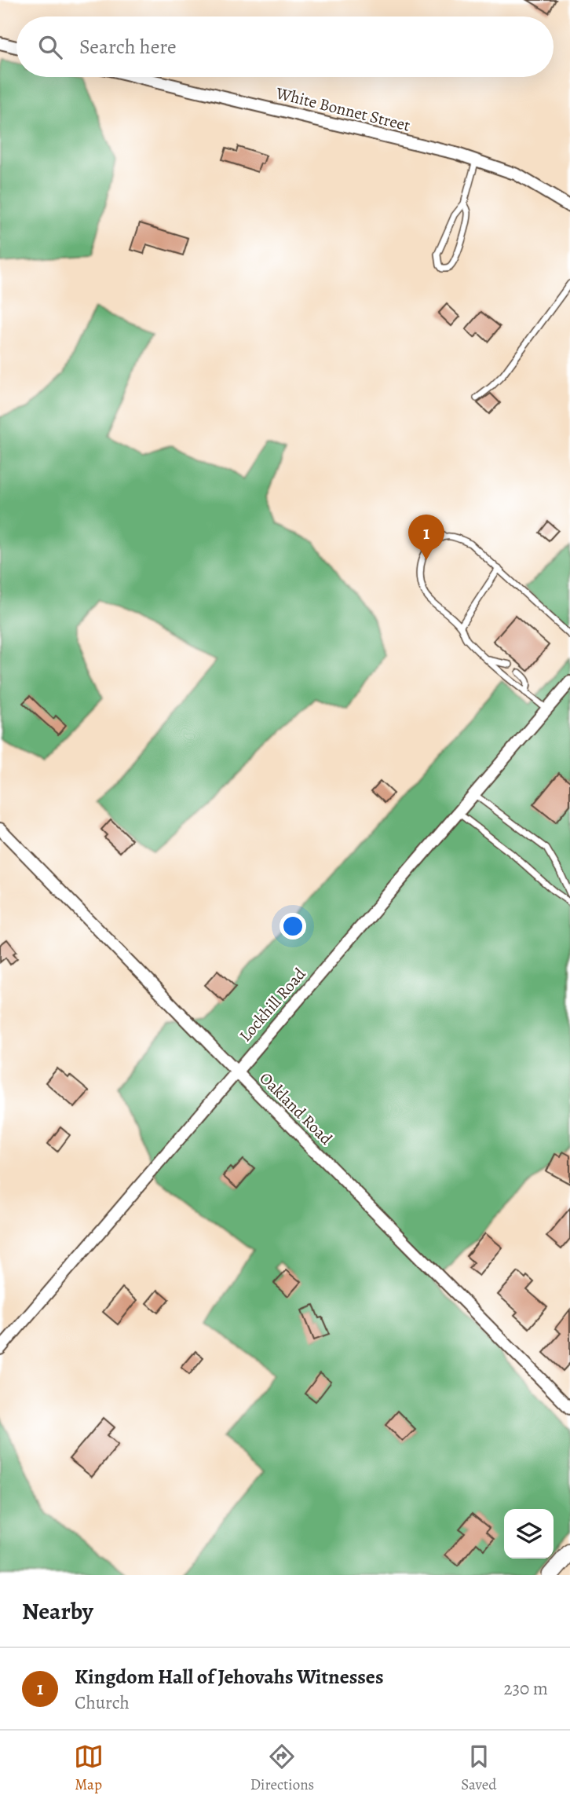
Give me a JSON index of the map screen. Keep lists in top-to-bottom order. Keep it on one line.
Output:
{"streets":{"street":["White Bonnet Street","Lockhill Road","Oakland Road"]},"crossings":[["Lockhill Road","Oakland Road"]],"page":{"search":"Search here","pins":"1","heading":"Nearby","list":[{"mark":"1","name":"Kingdom Hall of Jehovahs Witnesses","note":"Church","value":"230 m"}],"nav":["Map","Directions","Saved"]}}
